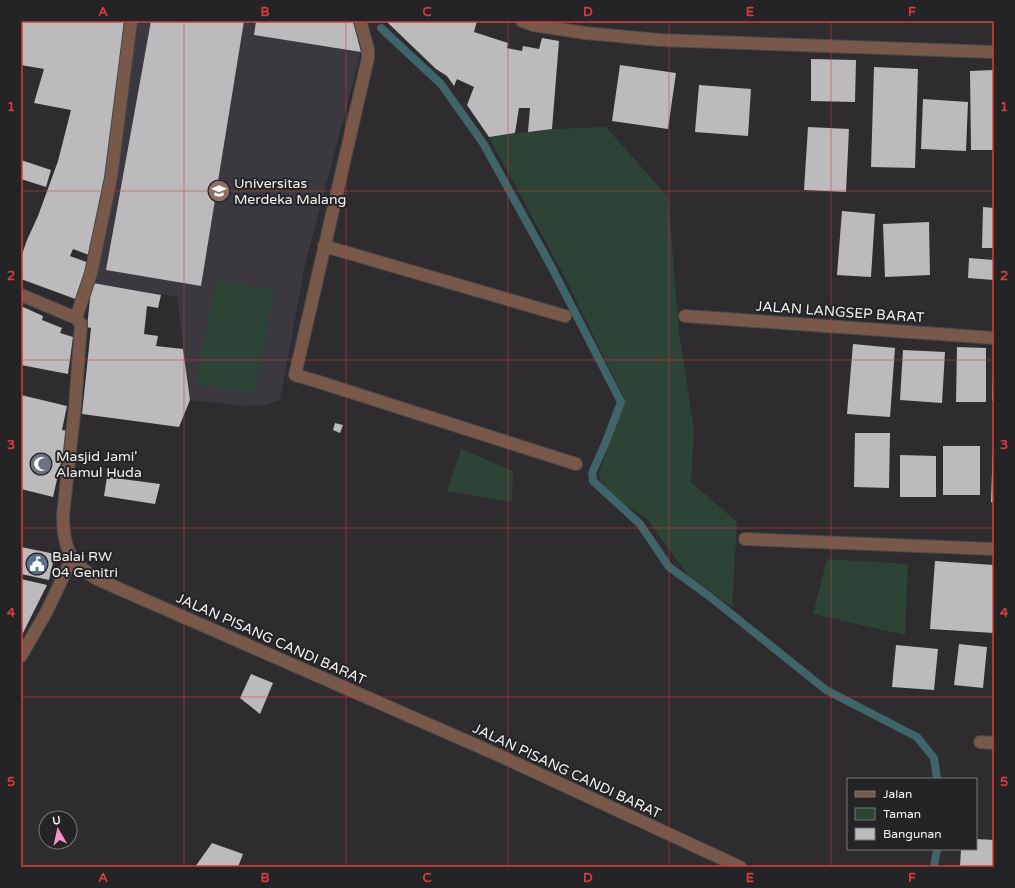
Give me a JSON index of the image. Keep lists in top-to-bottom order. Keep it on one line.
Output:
{"streets":{"street":["JALAN LANGSEP BARAT","JALAN PISANG CANDI BARAT"]},"places":{"school or university":["Universitas Merdeka Malang"],"mosque":["Masjid Jami' Alamul Huda"],"public building":["Balai RW 04 Genitri"]},"legend":["Jalan","Taman","Bangunan"],"north":"top","grid":{"columns":["A","B","C","D","E","F"],"rows":["1","2","3","4","5"]}}
